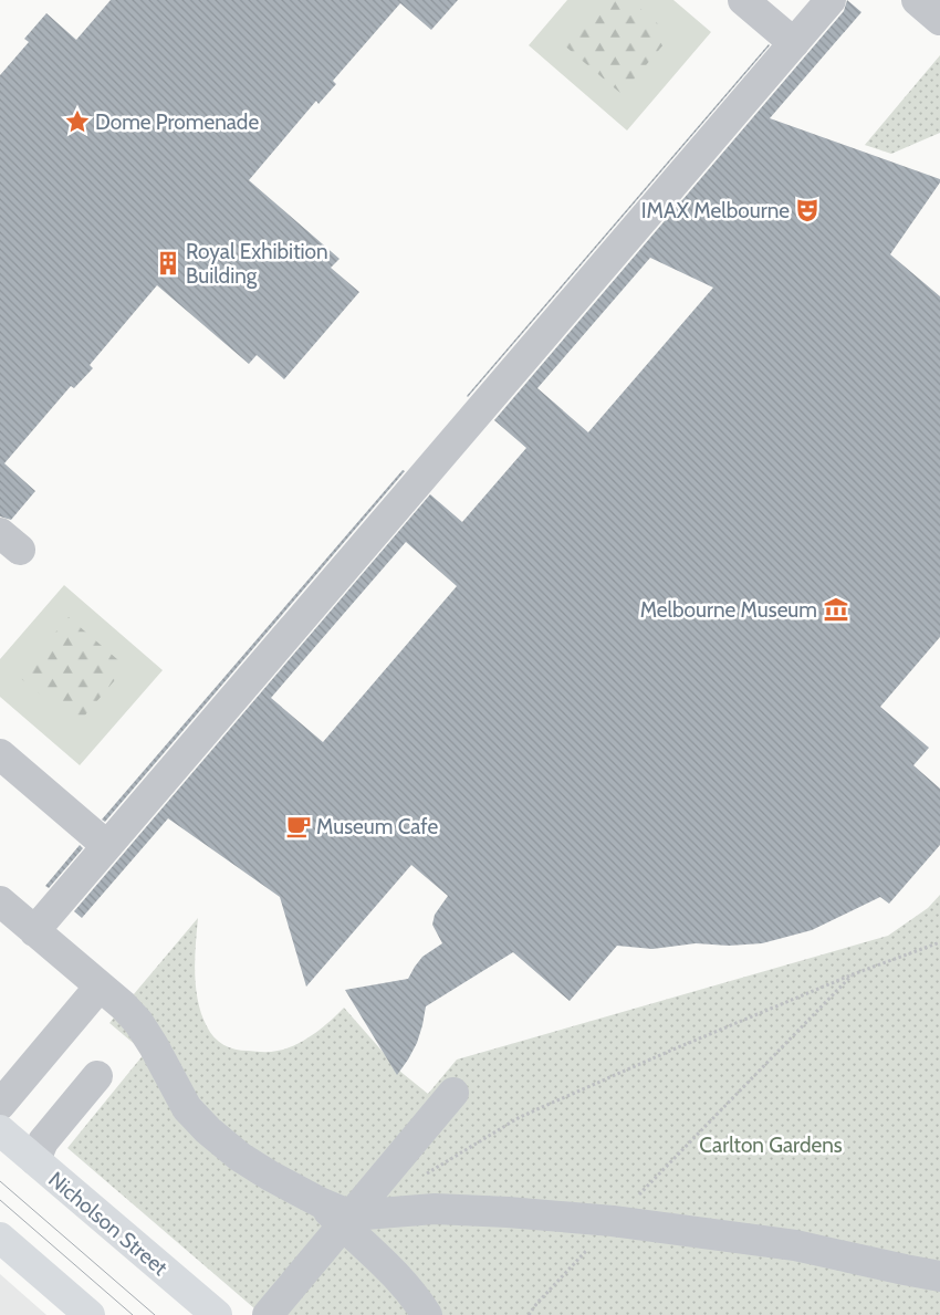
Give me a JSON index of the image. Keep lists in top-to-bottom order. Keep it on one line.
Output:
{"streets":{"main road":["Nicholson Street"]},"parks":["Carlton Gardens"],"places":{"place":["Dome Promenade"],"theatre":["IMAX Melbourne"],"building":["Royal Exhibition Building"],"museum":["Melbourne Museum"],"cafe":["Museum Cafe"]}}
